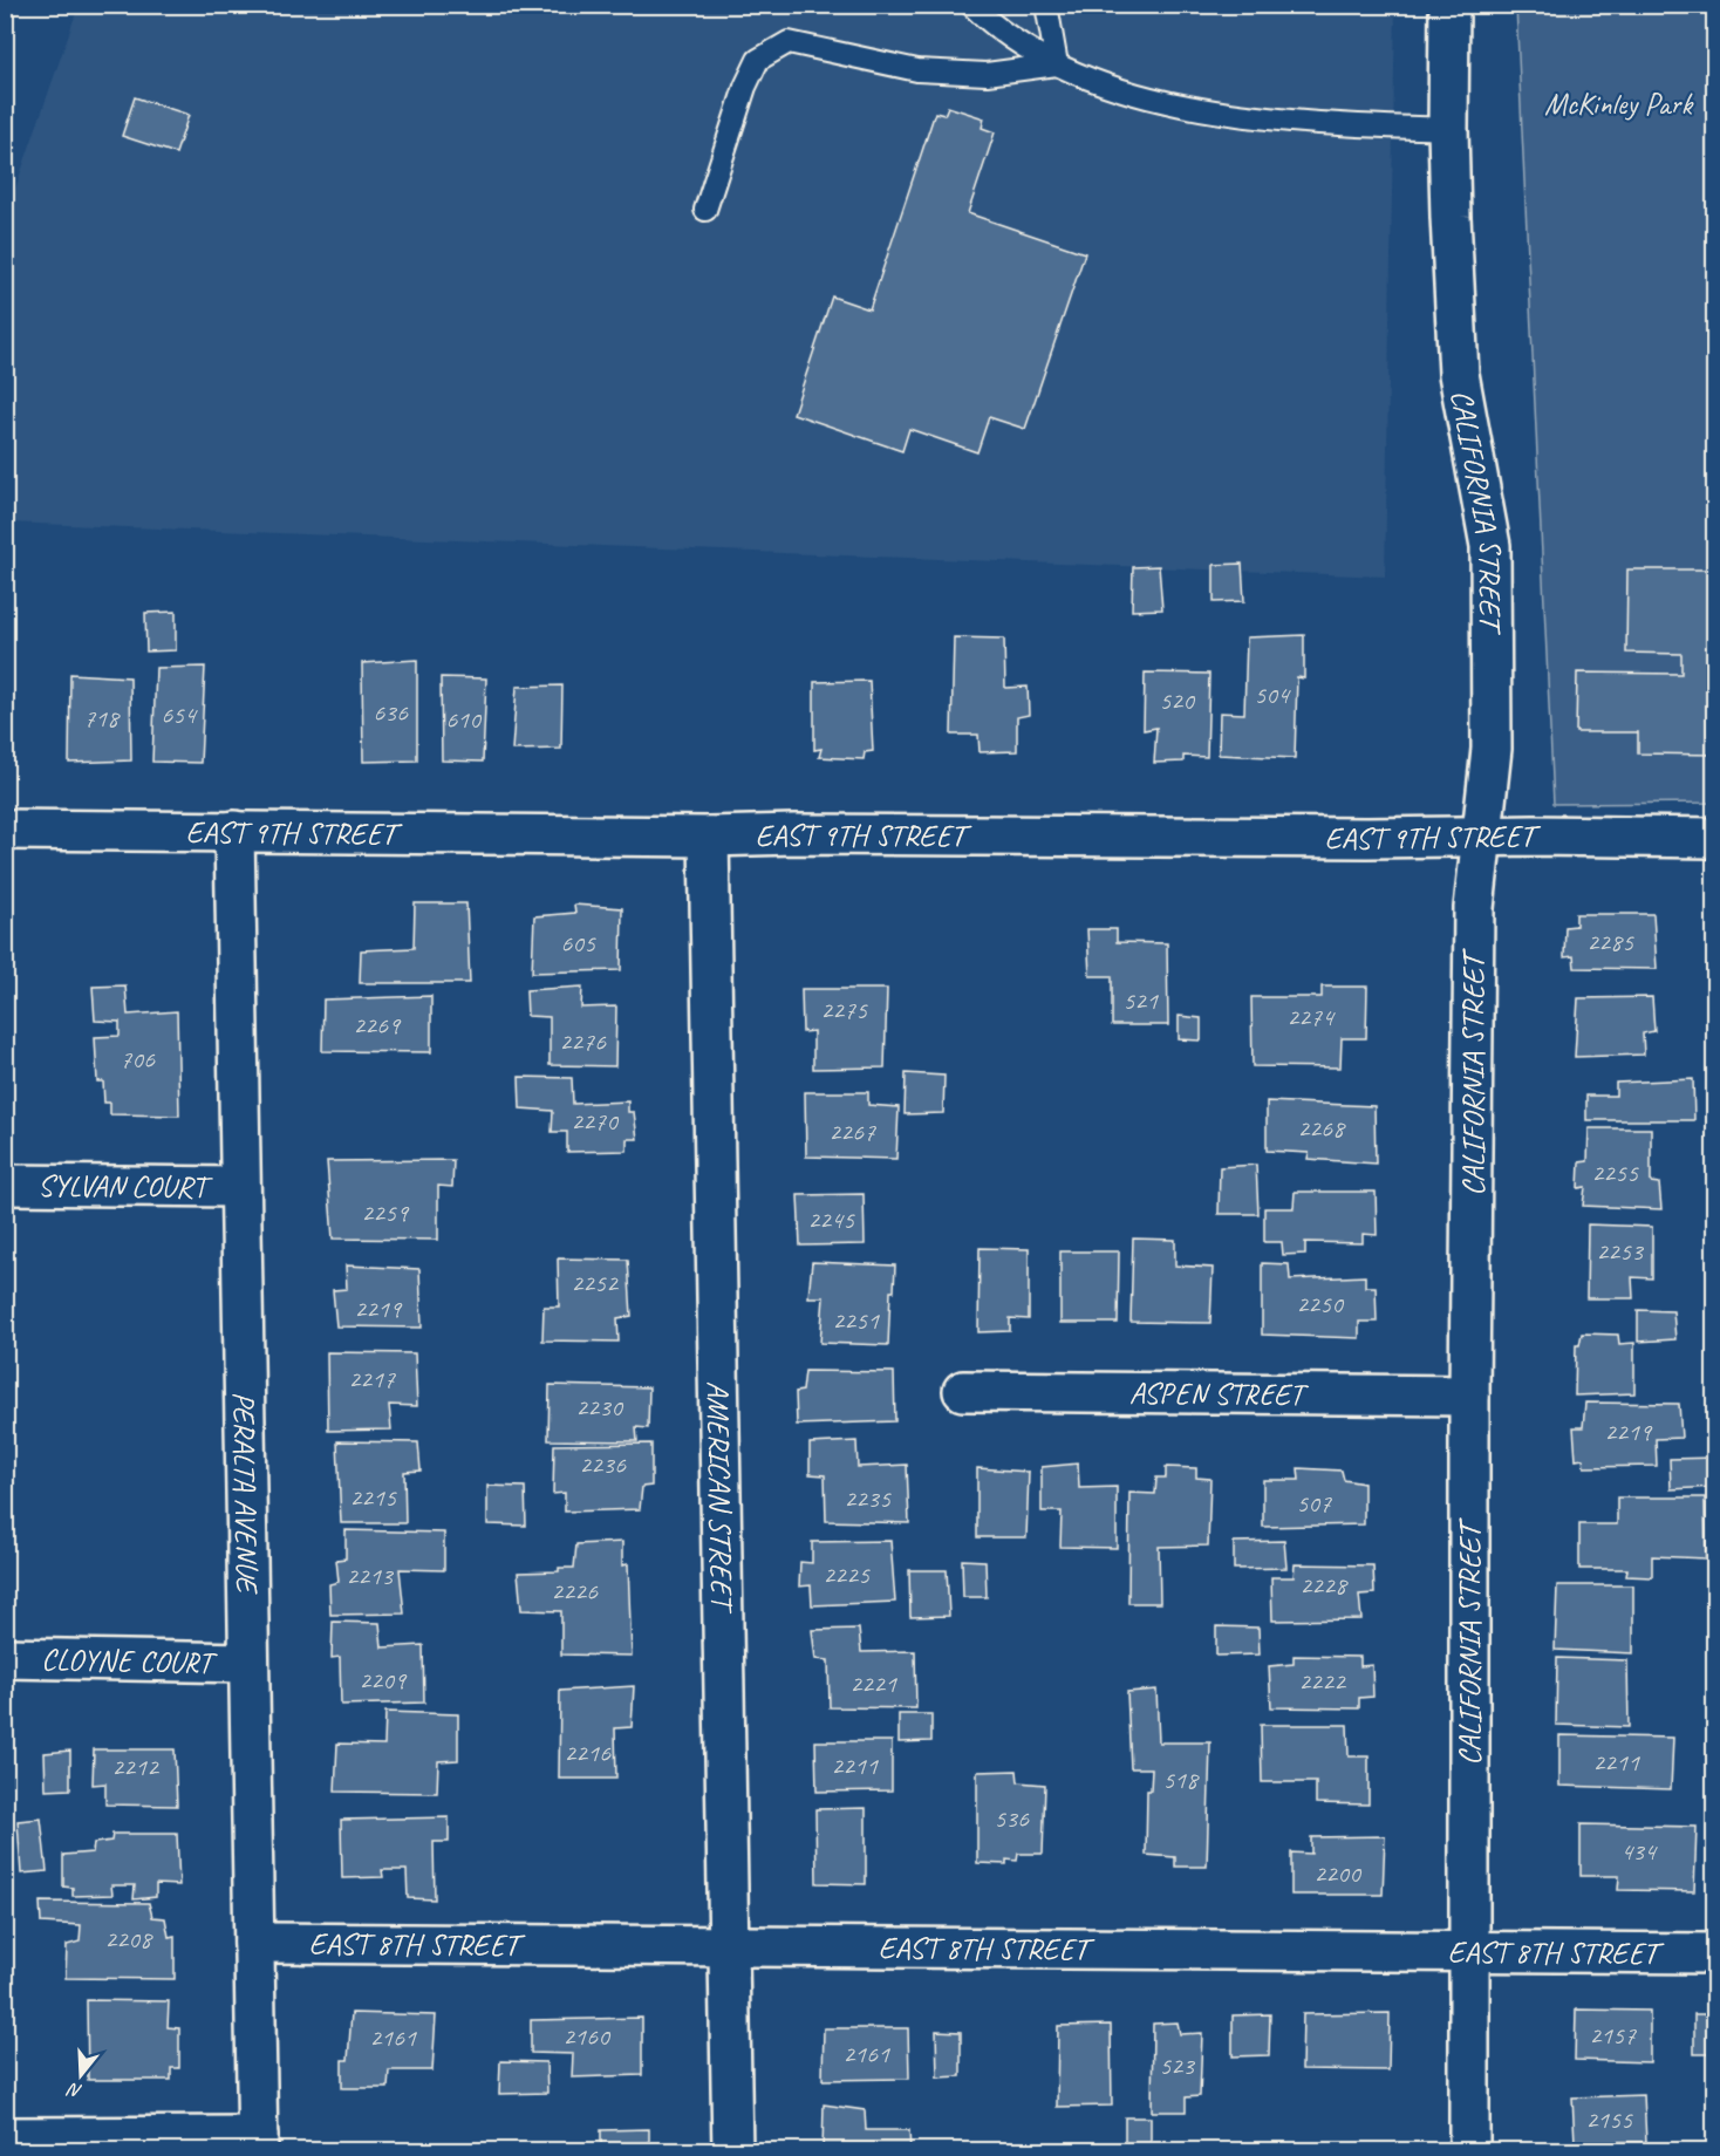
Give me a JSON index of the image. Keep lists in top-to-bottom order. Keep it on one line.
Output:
{"streets":{"street":["CALIFORNIA STREET","EAST 9TH STREET","SYLVAN COURT","ASPEN STREET","PERALTA AVENUE","AMERICAN STREET","CLOYNE COURT","EAST 8TH STREET"]},"crossings":[["CALIFORNIA STREET","EAST 9TH STREET"],["CALIFORNIA STREET","ASPEN STREET"],["CALIFORNIA STREET","EAST 8TH STREET"],["EAST 9TH STREET","PERALTA AVENUE"],["EAST 9TH STREET","AMERICAN STREET"],["SYLVAN COURT","PERALTA AVENUE"],["PERALTA AVENUE","CLOYNE COURT"],["PERALTA AVENUE","EAST 8TH STREET"],["AMERICAN STREET","EAST 8TH STREET"]],"parks":["McKinley Park"],"house_numbers":["504","520","636","654","718","610","2285","605","521","2275","2274","2269","2276","706","2270","2268","2267","2255","2259","2245","2253","2252","2250","2219","2251","2217","2230","2219","2236","2215","2235","507","2225","2213","2228","2226","2209","2222","2221","2216","2211","2211","2212","518","536","434","2200","2208","2157","2160","2161","2161","523","2155"],"north":"bottom"}
